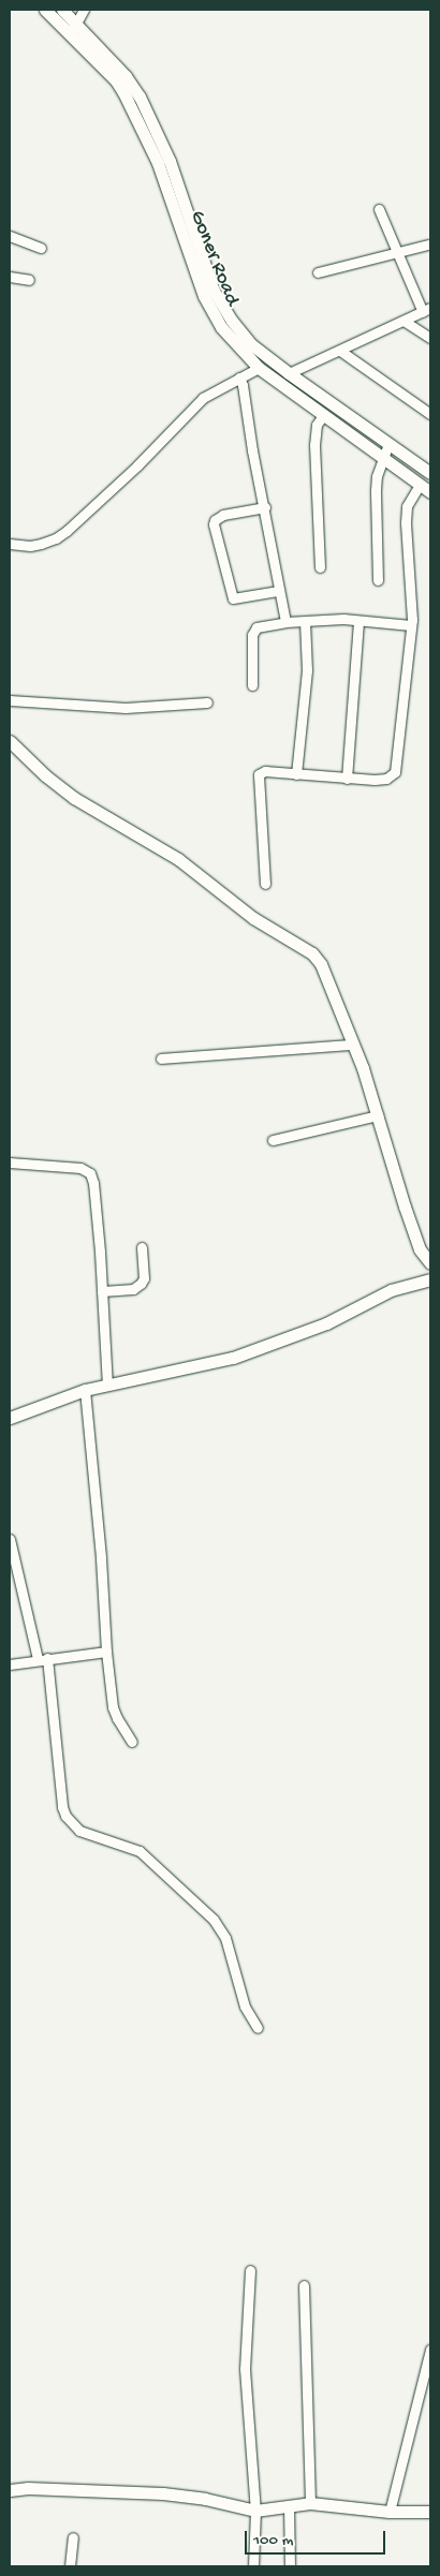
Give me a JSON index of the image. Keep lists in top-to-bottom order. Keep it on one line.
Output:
{"streets":{"street":["Goner Road"]},"scale_bar":"100 m"}
